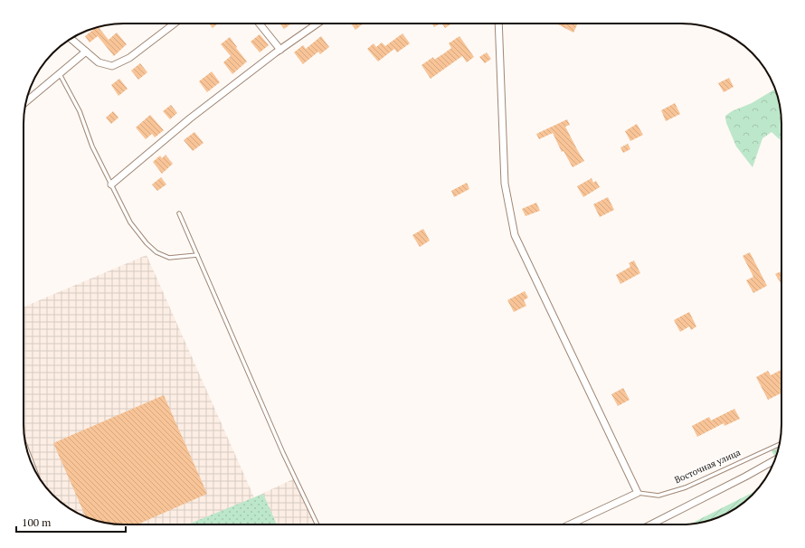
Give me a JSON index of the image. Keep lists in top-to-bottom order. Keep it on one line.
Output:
{"streets":{"lane":["Восточная улица"]},"scale_bar":"100 m"}
